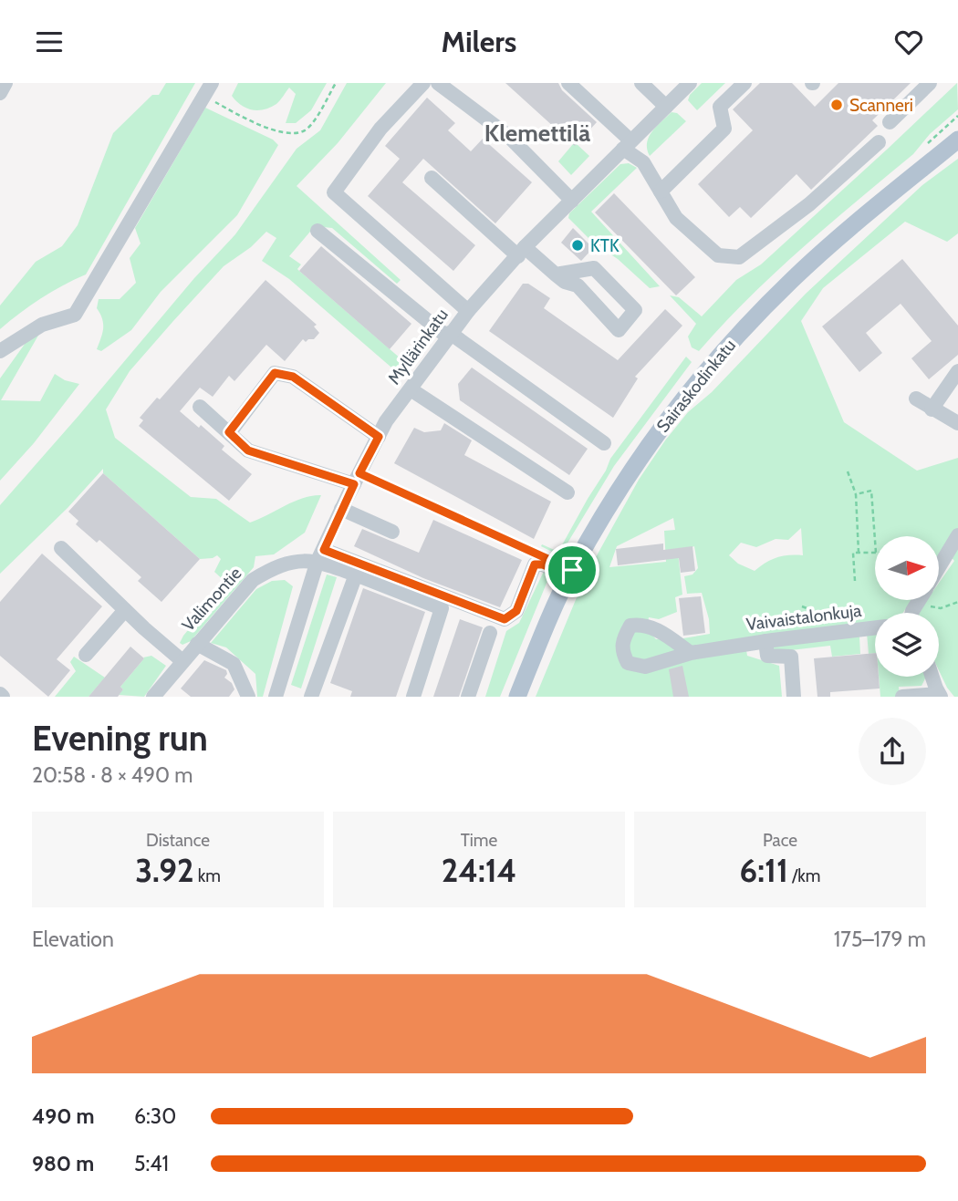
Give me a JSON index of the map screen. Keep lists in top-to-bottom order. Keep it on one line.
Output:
{"streets":{"main road":["Sairaskodinkatu"],"street":["Myllärinkatu","Valimontie","Vaivaistalonkuja"]},"crossings":[["Myllärinkatu","Valimontie"]],"districts":["Klemettilä"],"places":["Scanneri","KTK"],"north":"right","page":{"header":"Milers","heading":["Evening run","20:58 · 8 × 490 m"],"stats":[["Distance","3.92 km"],["Time","24:14"],["Pace","6:11 /km"]],"chart":["Elevation","175–179 m"],"list":[{"name":"490 m","note":"6:30"},{"name":"980 m","note":"5:41"}]}}
